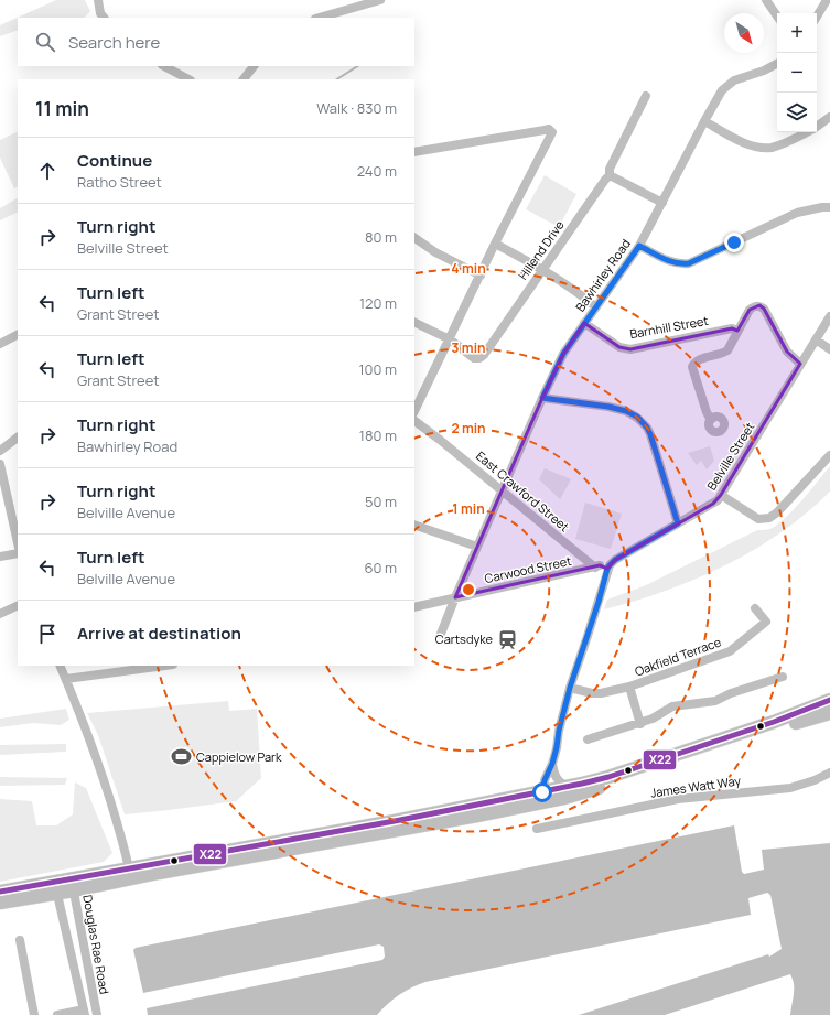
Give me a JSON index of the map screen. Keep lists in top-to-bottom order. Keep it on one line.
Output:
{"streets":{"street":["Hillend Drive","Bawhirley Road","Barnhill Street","Belville Street","East Crawford Street","Carwood Street","Oakfield Terrace","James Watt Way","Douglas Rae Road"]},"crossings":[["Bawhirley Road","Barnhill Street"],["Bawhirley Road","East Crawford Street"],["Bawhirley Road","Carwood Street"],["East Crawford Street","Carwood Street"]],"places":{"station":["Cartsdyke"],"sports":["Cappielow Park"]},"lines":["transit line X22"],"north":"bottom right","page":{"map_buttons":["+","−"],"search":"Search here","heading":["11 min","Walk · 830 m"],"list":[["Continue","Ratho Street","240 m"],["Turn right","Belville Street","80 m"],["Turn left","Grant Street","120 m"],["Turn left","Grant Street","100 m"],["Turn right","Bawhirley Road","180 m"],["Turn right","Belville Avenue","50 m"],["Turn left","Belville Avenue","60 m"],"Arrive at destination"]},"rings":["4 min","3 min","2 min","1 min"]}
